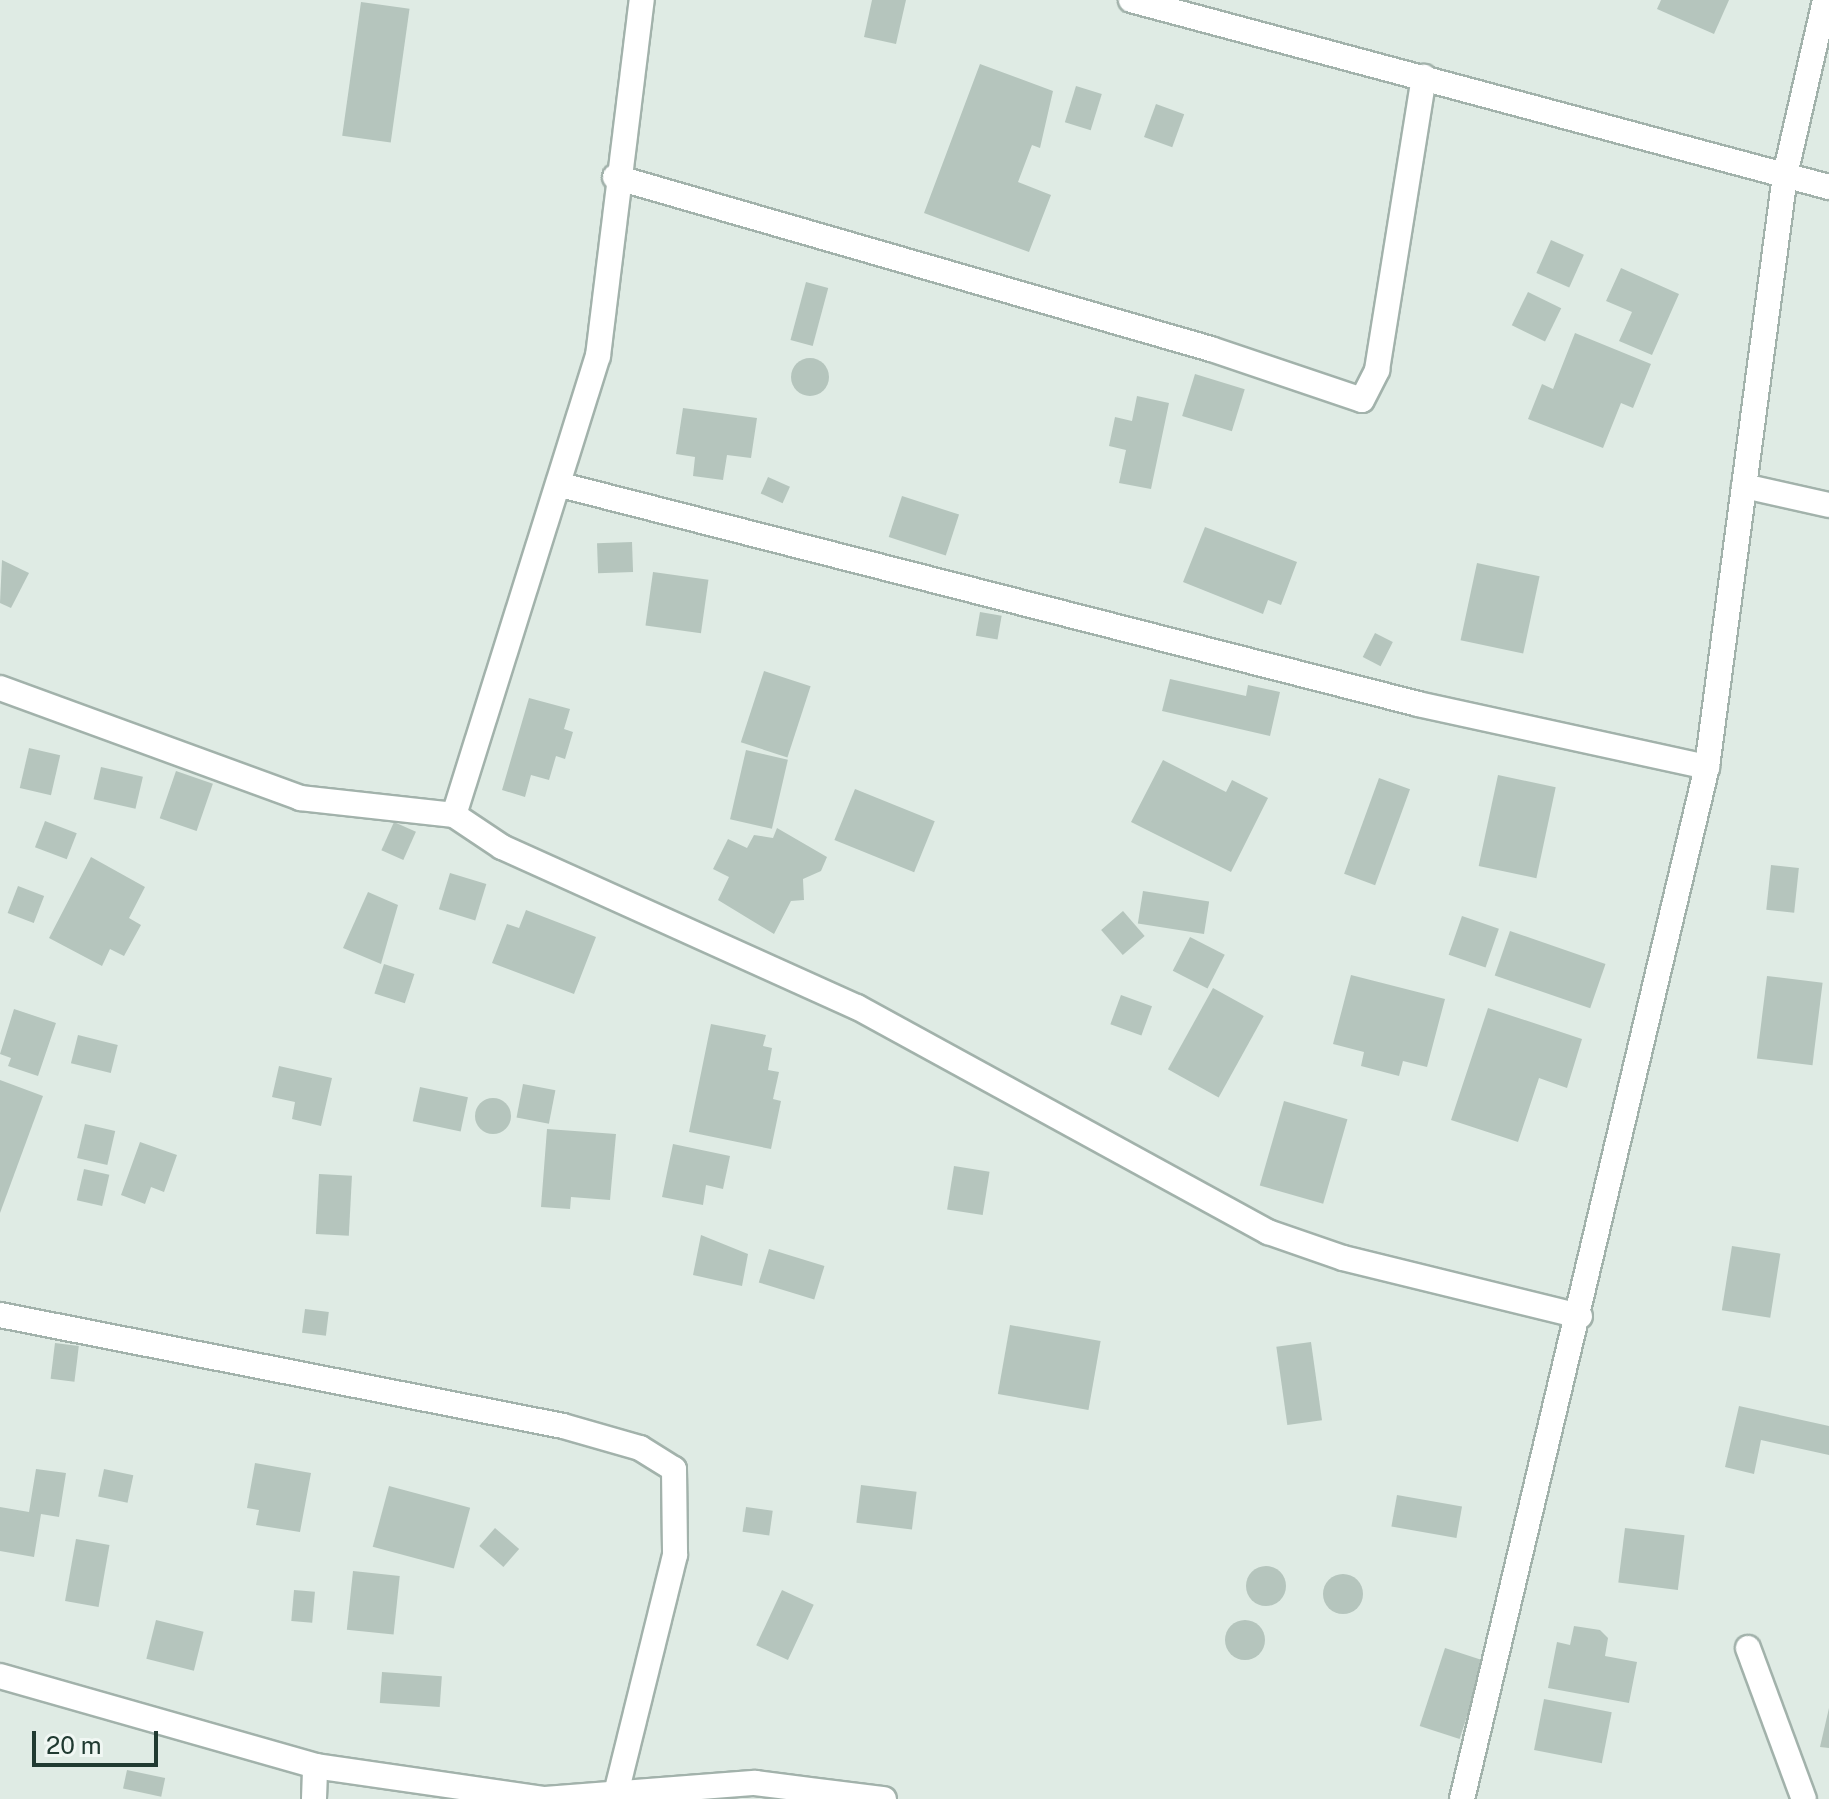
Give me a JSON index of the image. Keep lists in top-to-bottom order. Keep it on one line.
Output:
{"scale_bar":"20 m"}
